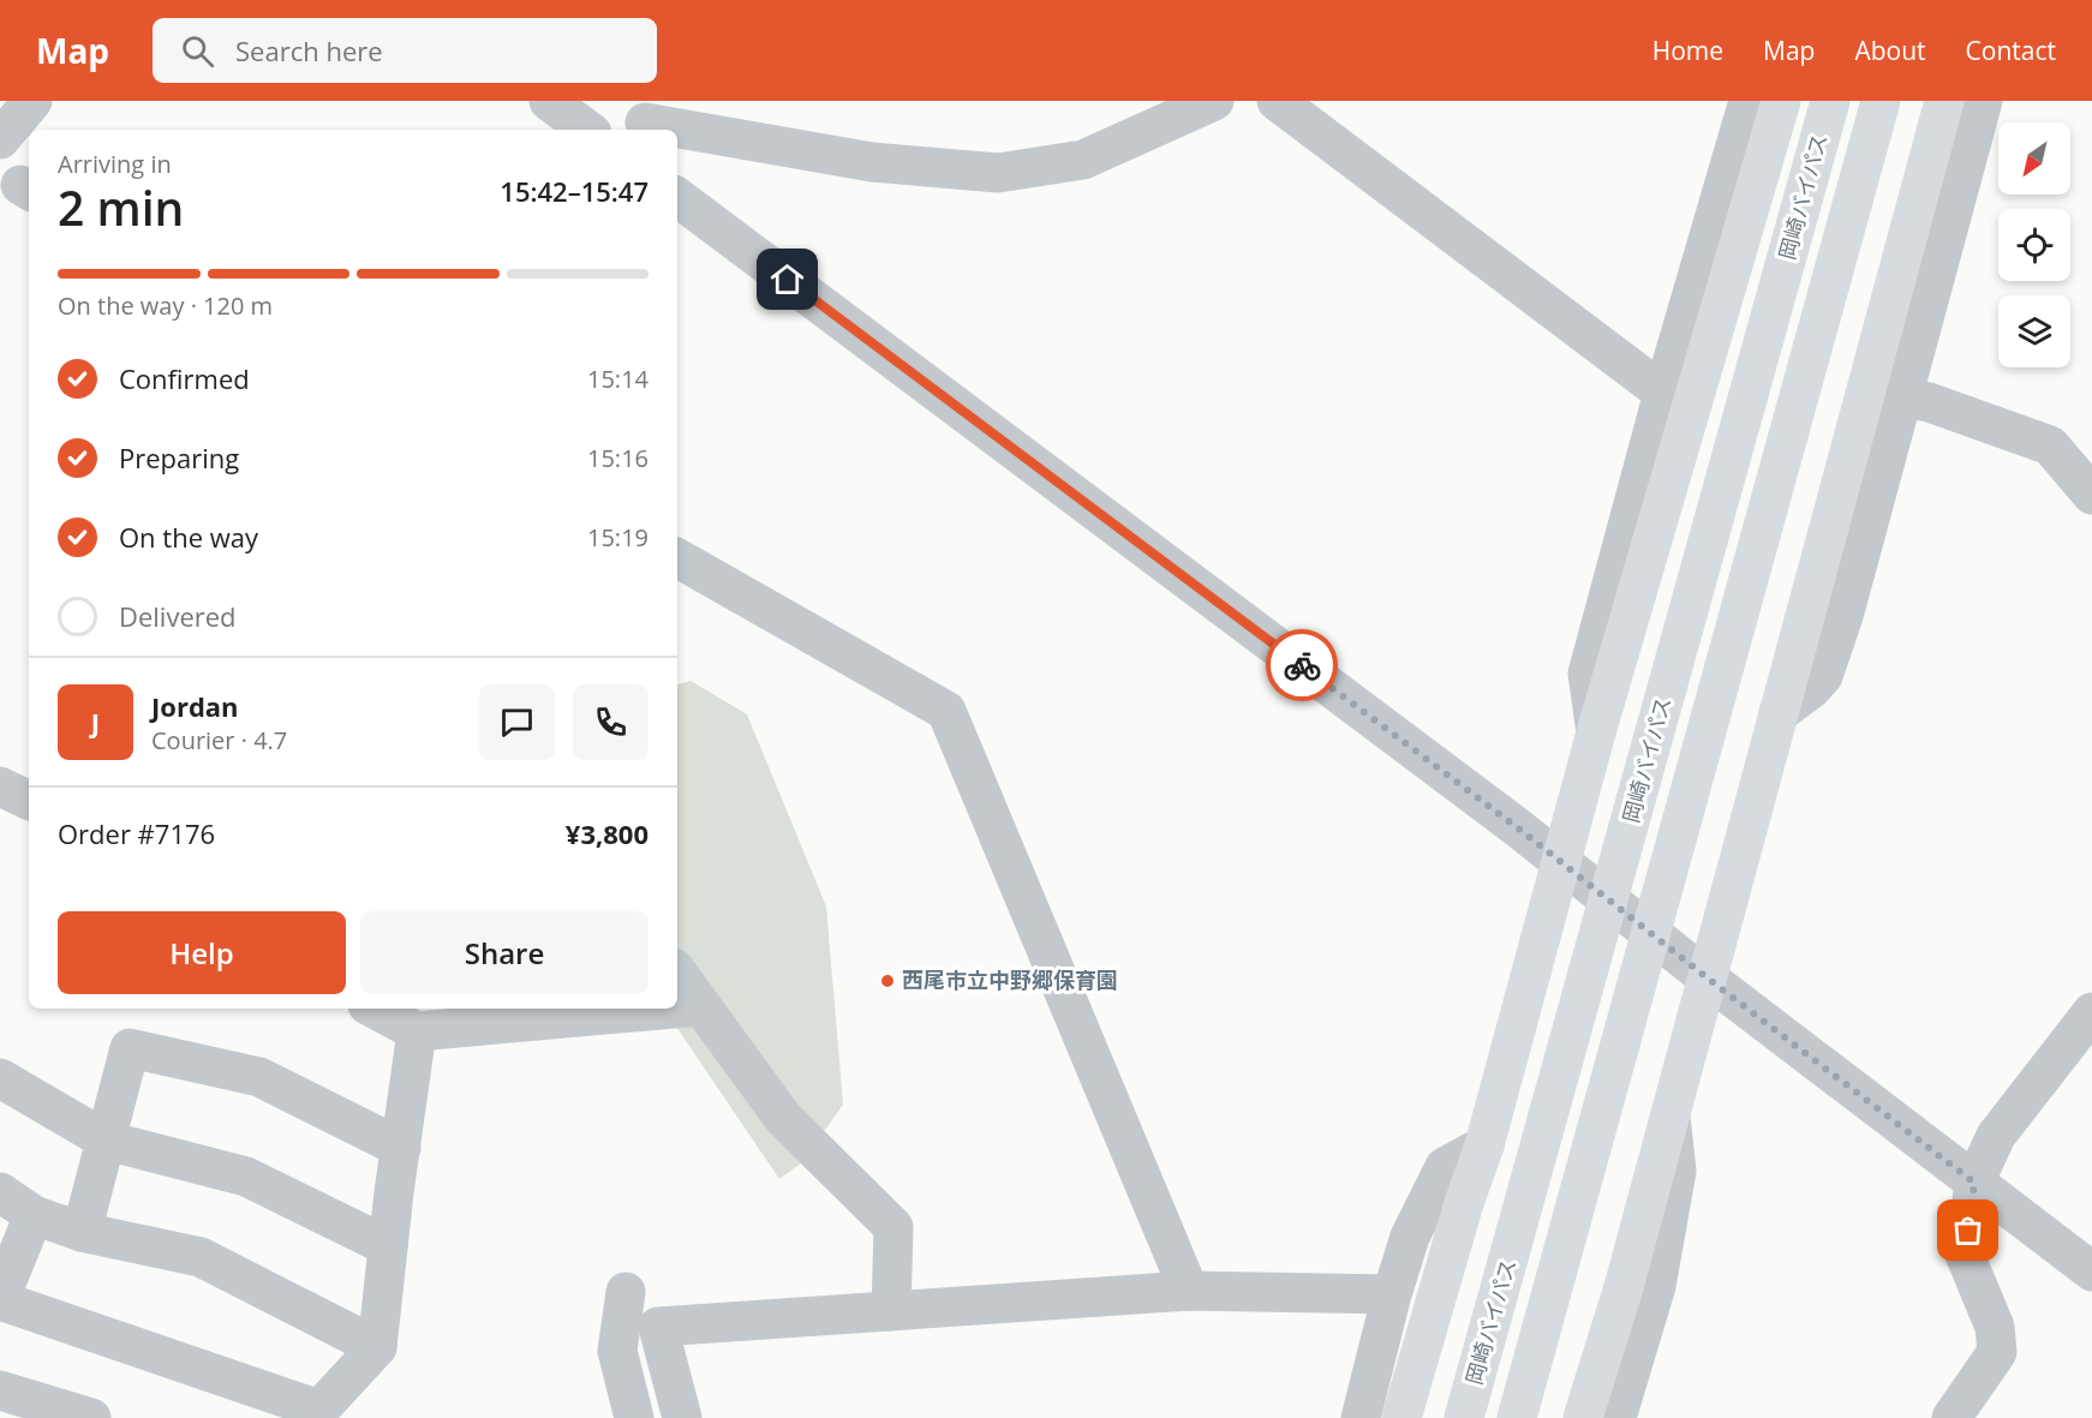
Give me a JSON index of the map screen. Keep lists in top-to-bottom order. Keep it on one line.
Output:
{"streets":{"highway":["岡崎バイパス"]},"places":["西尾市立中野郷保育園"],"north":"bottom left","page":{"header":"Map","search":"Search here","nav":["Home","Map","About","Contact"],"heading":["2 min","Arriving in","15:42–15:47"],"panel":["Jordan","Courier · 4.7","Order #7176","¥3,800"],"bar":"On the way · 120 m","list":[["Confirmed","15:14"],["Preparing","15:16"],["On the way","15:19"],"Delivered"],"round":"J","buttons":["Help","Share"]}}
